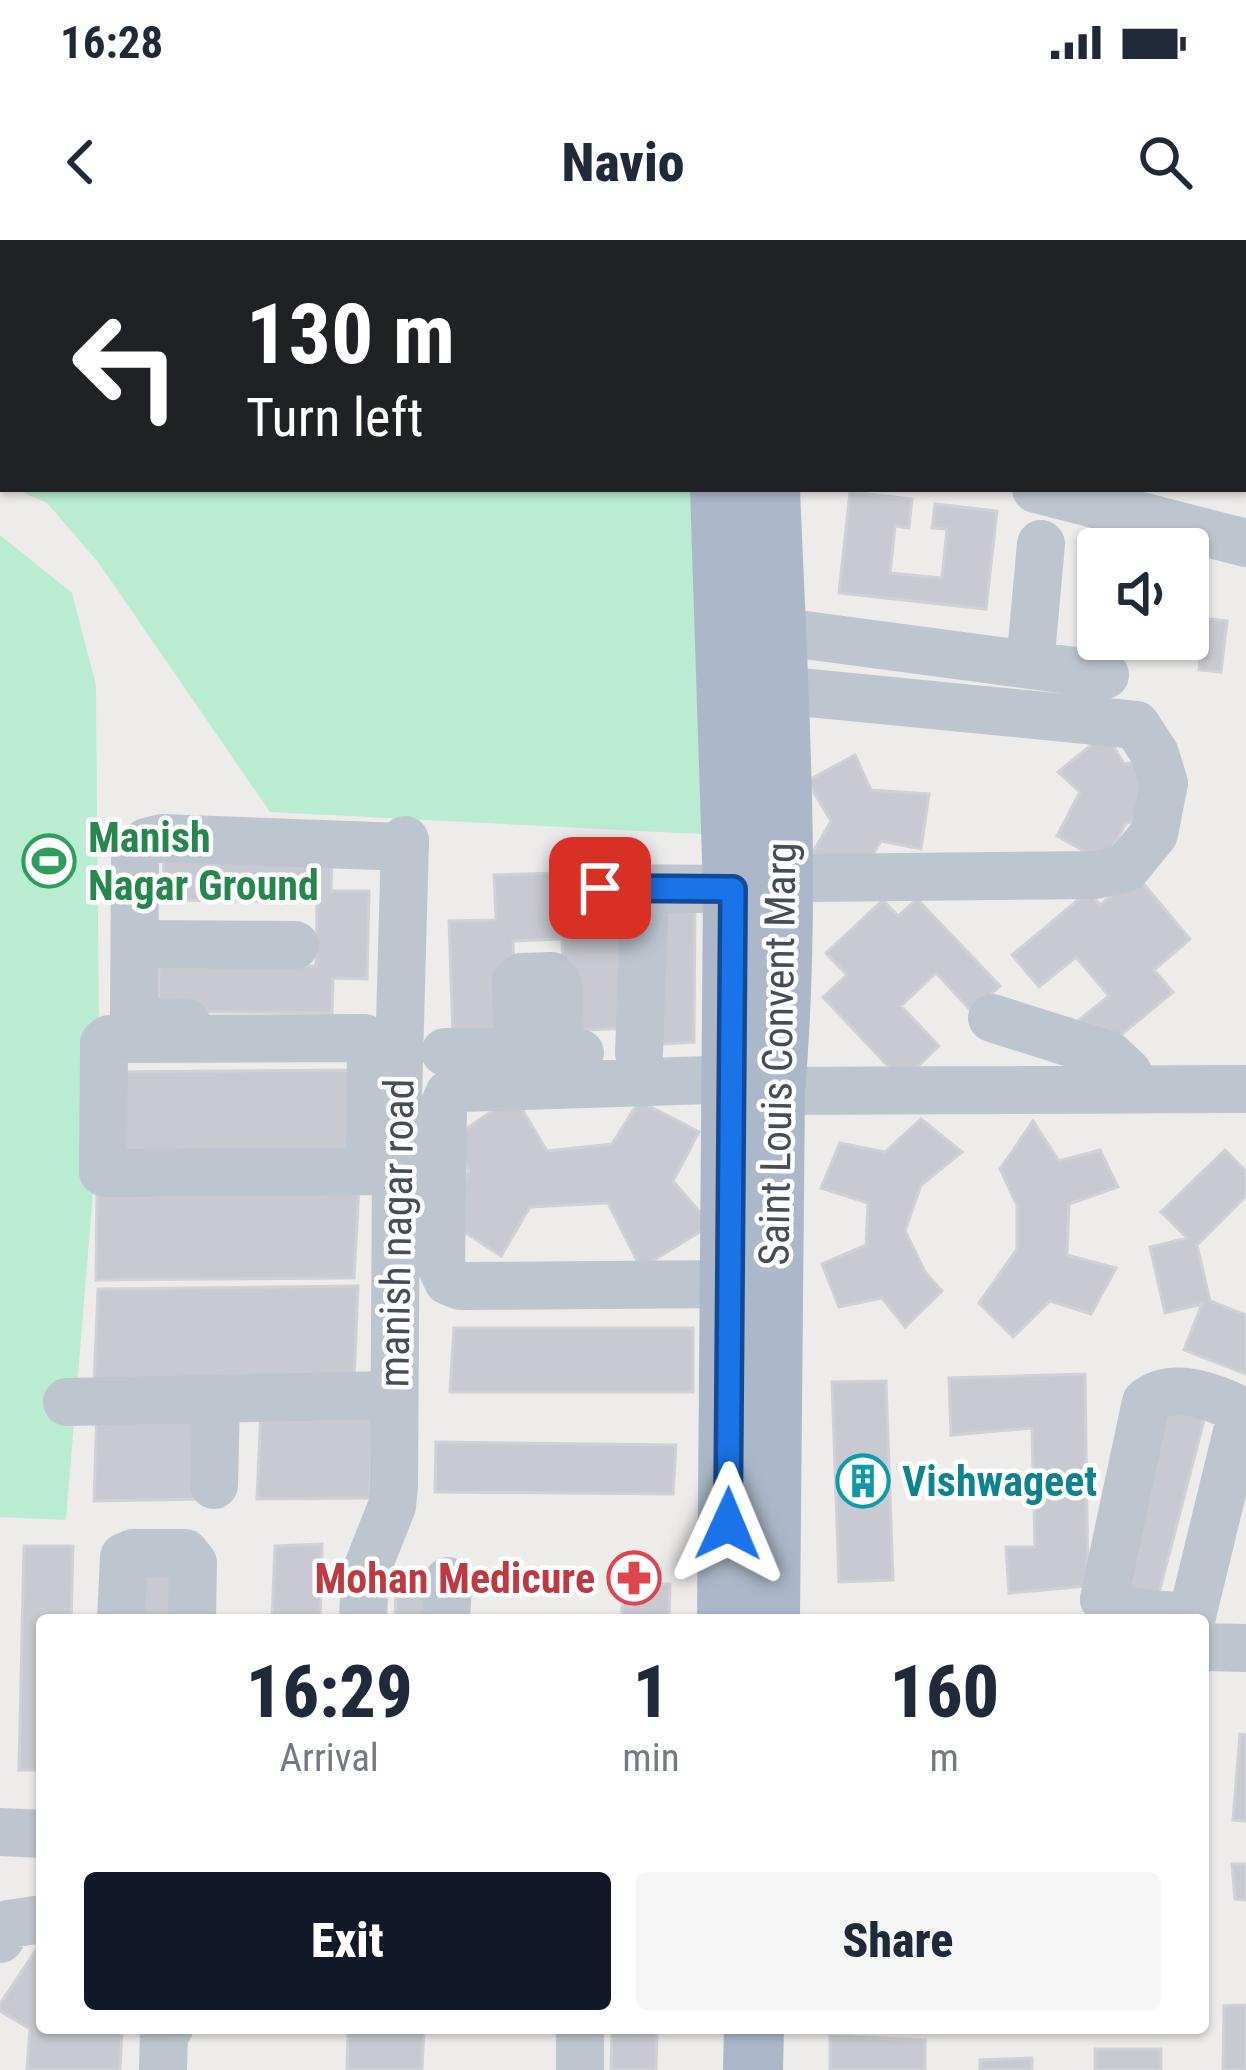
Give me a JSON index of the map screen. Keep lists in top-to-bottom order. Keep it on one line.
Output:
{"streets":{"main road":["Saint Louis Convent Marg"],"street":["manish nagar road"]},"places":{"sports":["Manish Nagar Ground"],"building":["Vishwageet"],"pharmacy":["Mohan Medicure"]},"page":{"status":"16:28","header":"Navio","turn":["130 m","Turn left"],"eta":["16:29","Arrival","1","min","160","m"],"buttons":["Exit","Share"]}}
